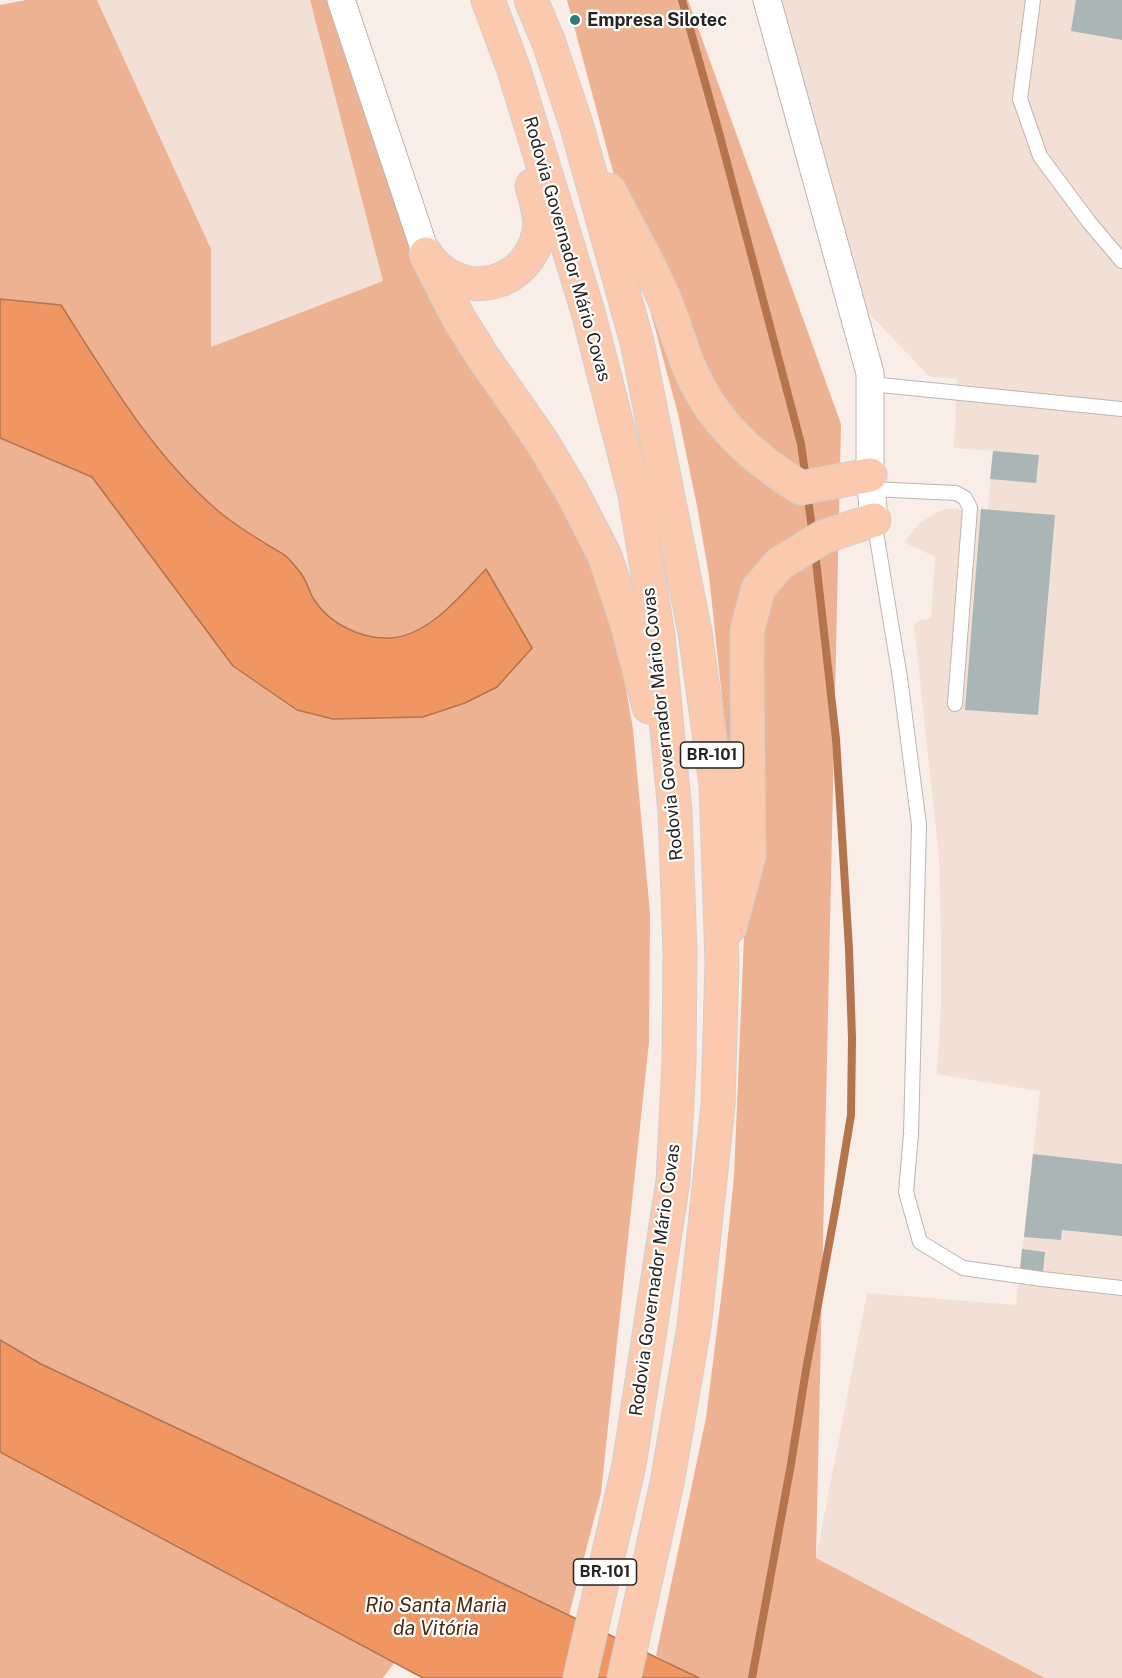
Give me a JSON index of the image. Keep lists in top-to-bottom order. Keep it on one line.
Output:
{"streets":{"highway":["Rodovia Governador Mário Covas","BR-101"]},"water":["Rio Santa Maria da Vitória"],"places":["Empresa Silotec"]}
